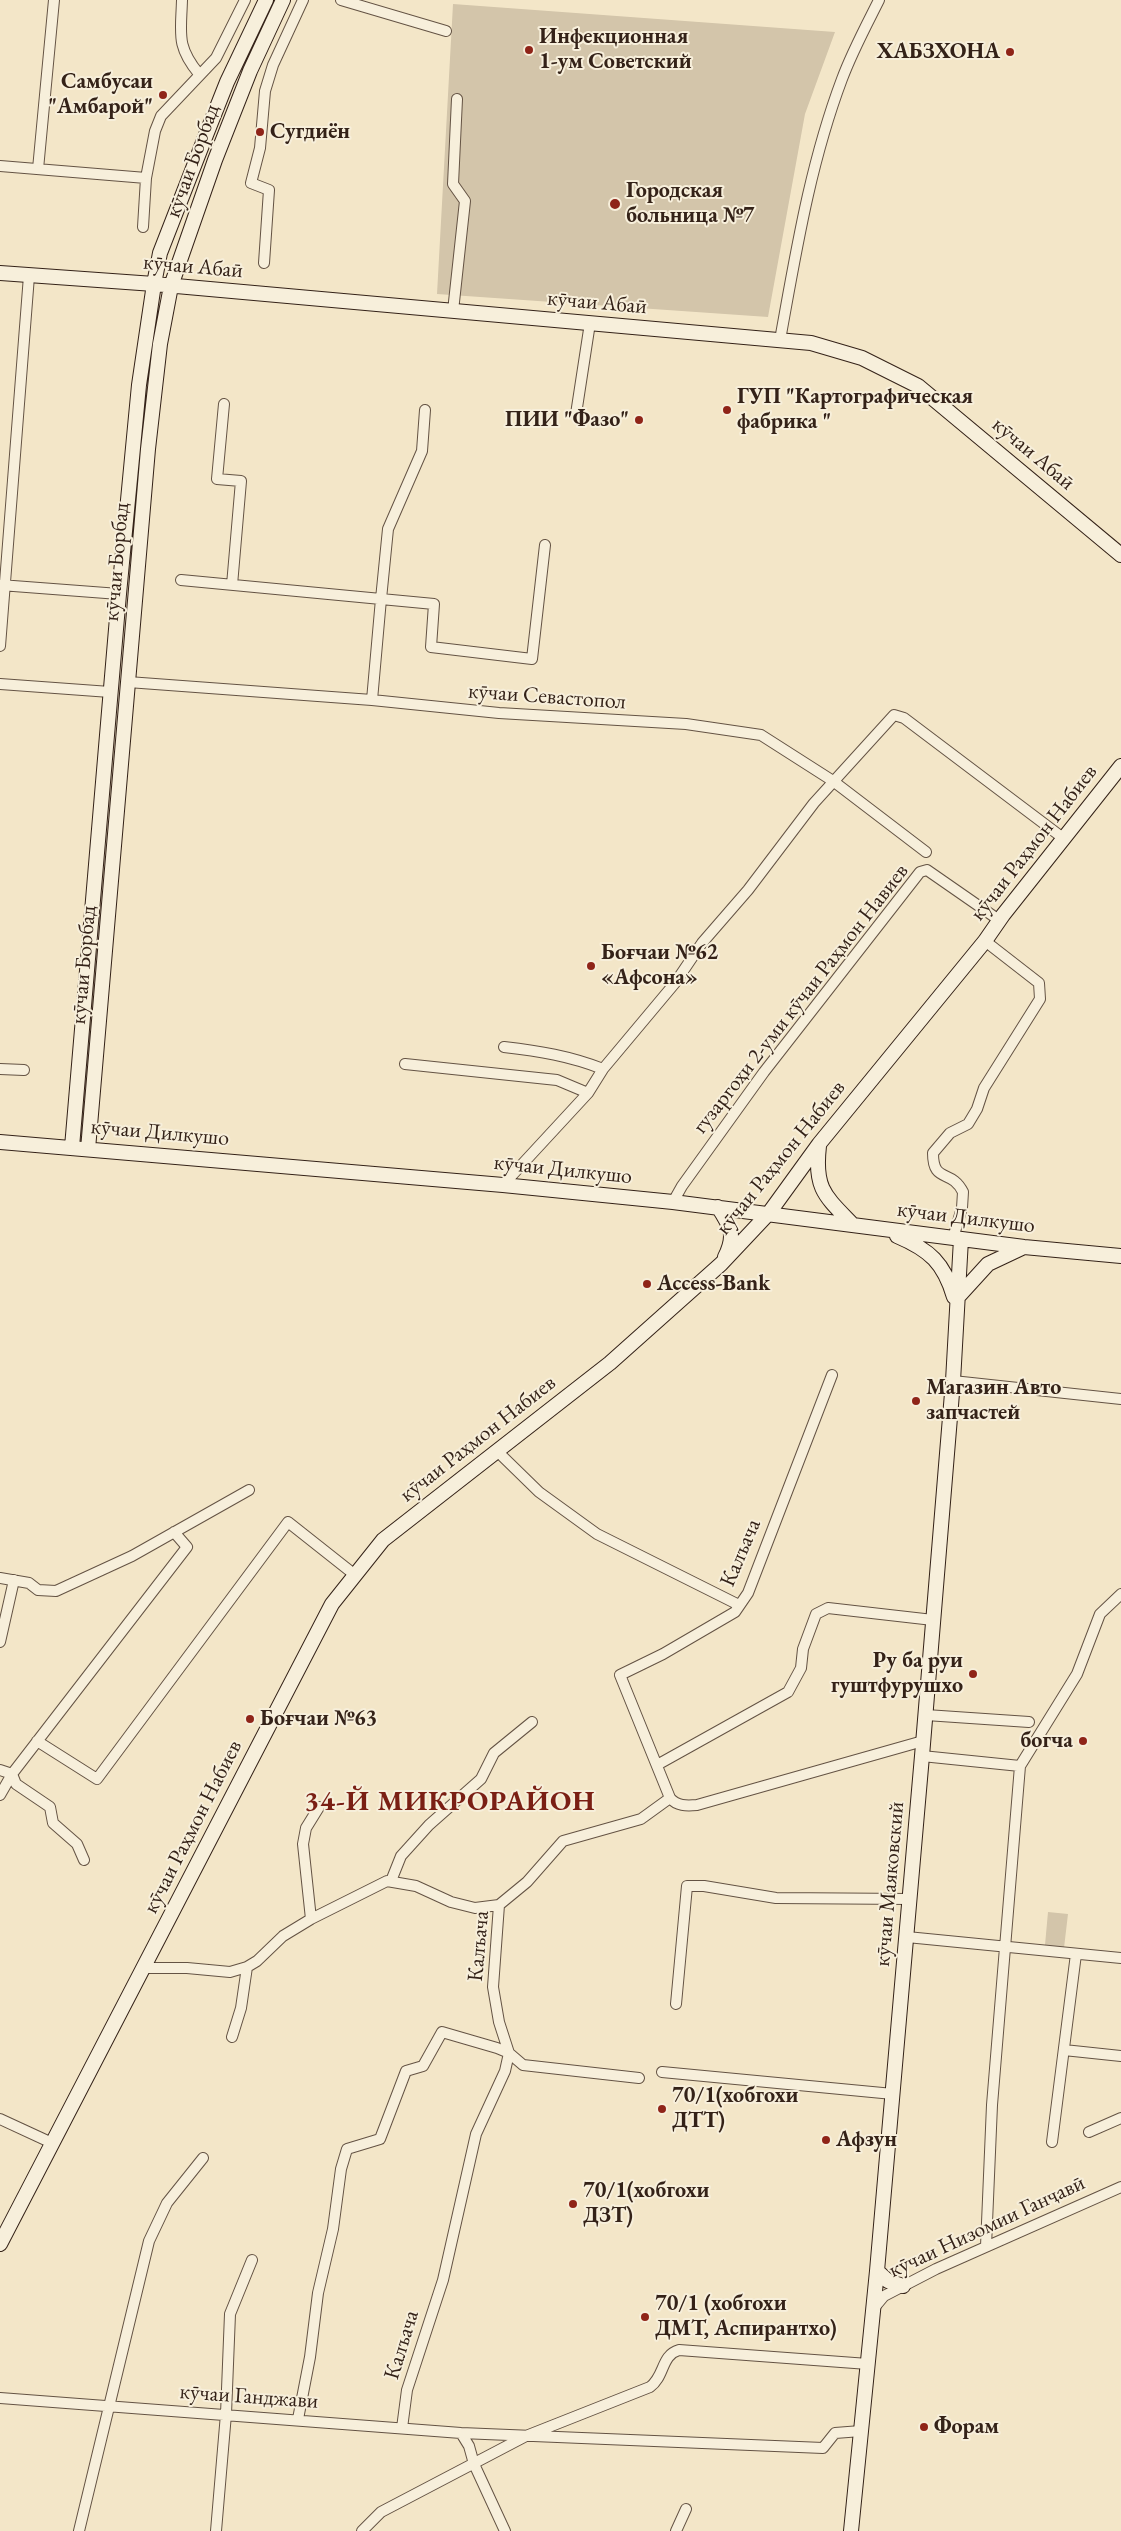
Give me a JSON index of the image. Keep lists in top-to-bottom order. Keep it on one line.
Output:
{"streets":{"main road":["кӯчаи Борбад","кӯчаи Абаӣ","кӯчаи Раҳмон Набиев","кӯчаи Дилкушо","кӯчаи Маяковский"],"street":["кӯчаи Севастопол","гузаргоҳи 2-уми кӯчаи Раҳмон Навиев","Калъача","кӯчаи Низомии Ганҷавӣ","кӯчаи Ганджави"]},"crossings":[["кӯчаи Борбад","кӯчаи Абаӣ"],["кӯчаи Борбад","кӯчаи Севастопол"],["кӯчаи Борбад","кӯчаи Дилкушо"],["кӯчаи Раҳмон Набиев","гузаргоҳи 2-уми кӯчаи Раҳмон Навиев"],["кӯчаи Раҳмон Набиев","кӯчаи Дилкушо"],["гузаргоҳи 2-уми кӯчаи Раҳмон Навиев","кӯчаи Дилкушо"],["кӯчаи Дилкушо","кӯчаи Маяковский"],["Калъача","кӯчаи Ганджави"],["кӯчаи Маяковский","кӯчаи Низомии Ганҷавӣ"],["кӯчаи Маяковский","кӯчаи Ганджави"]],"districts":["34-Й МИКРОРАЙОН"],"places":["Инфекционная 1-ум Советский","ХАБЗХОНА","Самбусаи \"Амбарой\"","Сугдиён","Городская больница №7","ГУП \"Картографическая фабрика \"","ПИИ \"Фазо\"","Боғчаи №62 «Афсона»","Access-Bank","Магазин Авто запчастей","Ру ба руи гуштфурушхо","Боғчаи №63","богча","70/1(хобгохи ДТТ)","Афзун","70/1(хобгохи ДЗТ)","70/1 (хобгохи ДМТ, Аспирантхо)","Форам"]}
